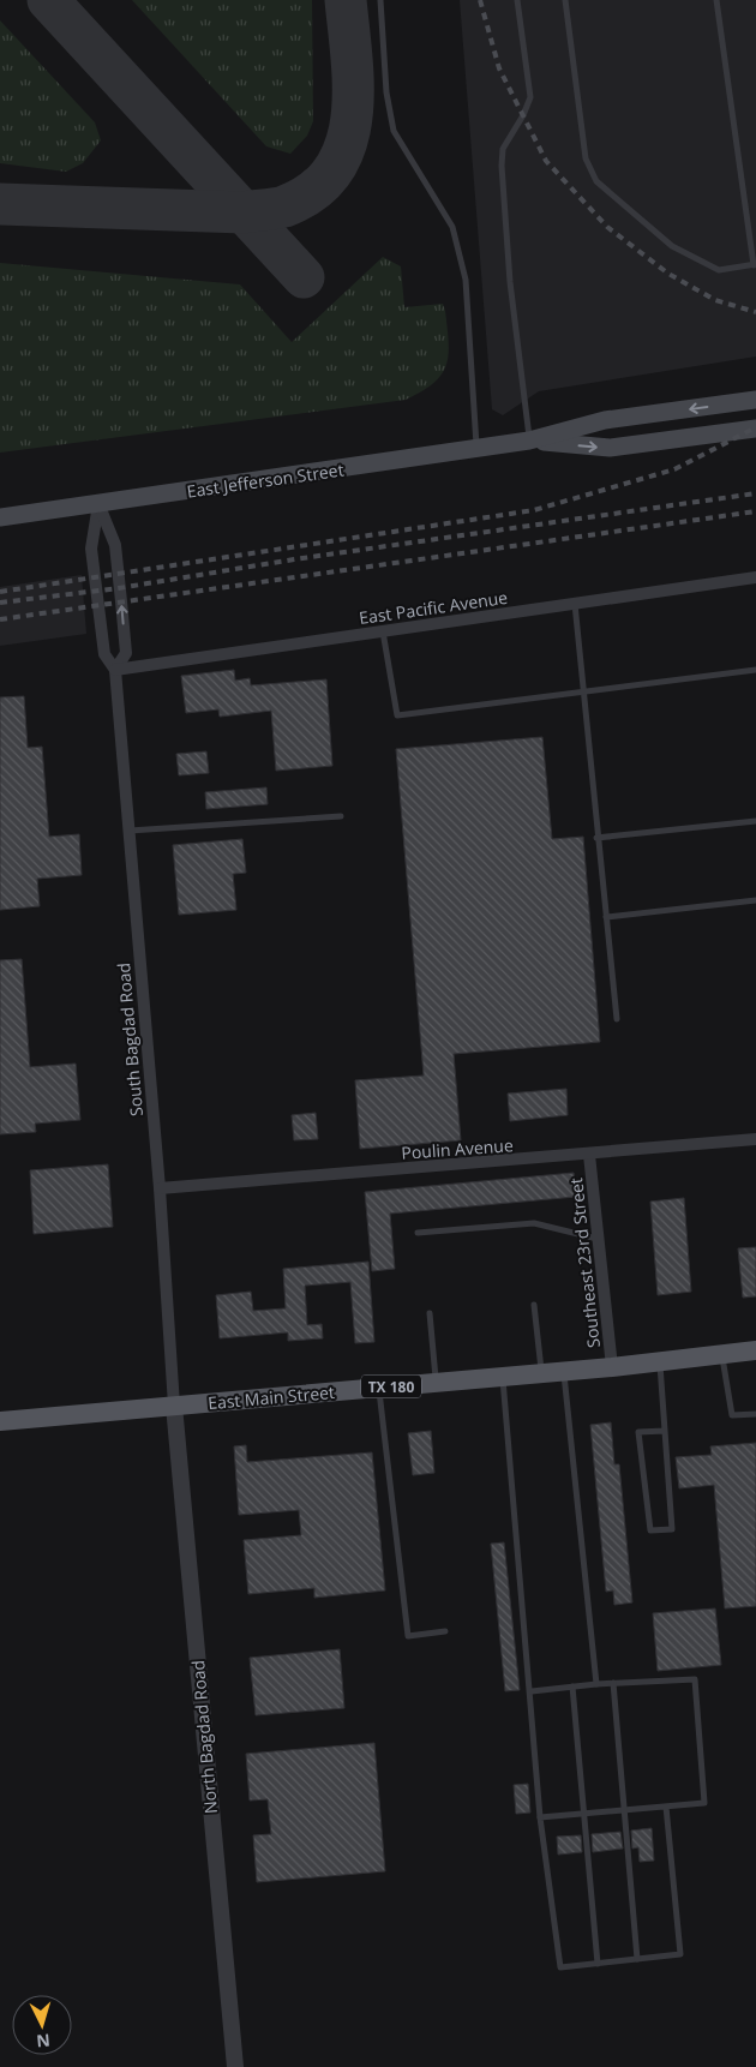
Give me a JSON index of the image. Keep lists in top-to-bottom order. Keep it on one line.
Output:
{"streets":{"main road":["East Jefferson Street","TX 180","East Main Street"],"street":["East Pacific Avenue","South Bagdad Road","Poulin Avenue","Southeast 23rd Street","North Bagdad Road"]},"crossings":[["East Jefferson Street","South Bagdad Road"],["East Pacific Avenue","South Bagdad Road"],["South Bagdad Road","Poulin Avenue"],["South Bagdad Road","East Main Street"],["South Bagdad Road","North Bagdad Road"],["Poulin Avenue","Southeast 23rd Street"],["Southeast 23rd Street","East Main Street"],["East Main Street","North Bagdad Road"]],"north":"bottom"}
